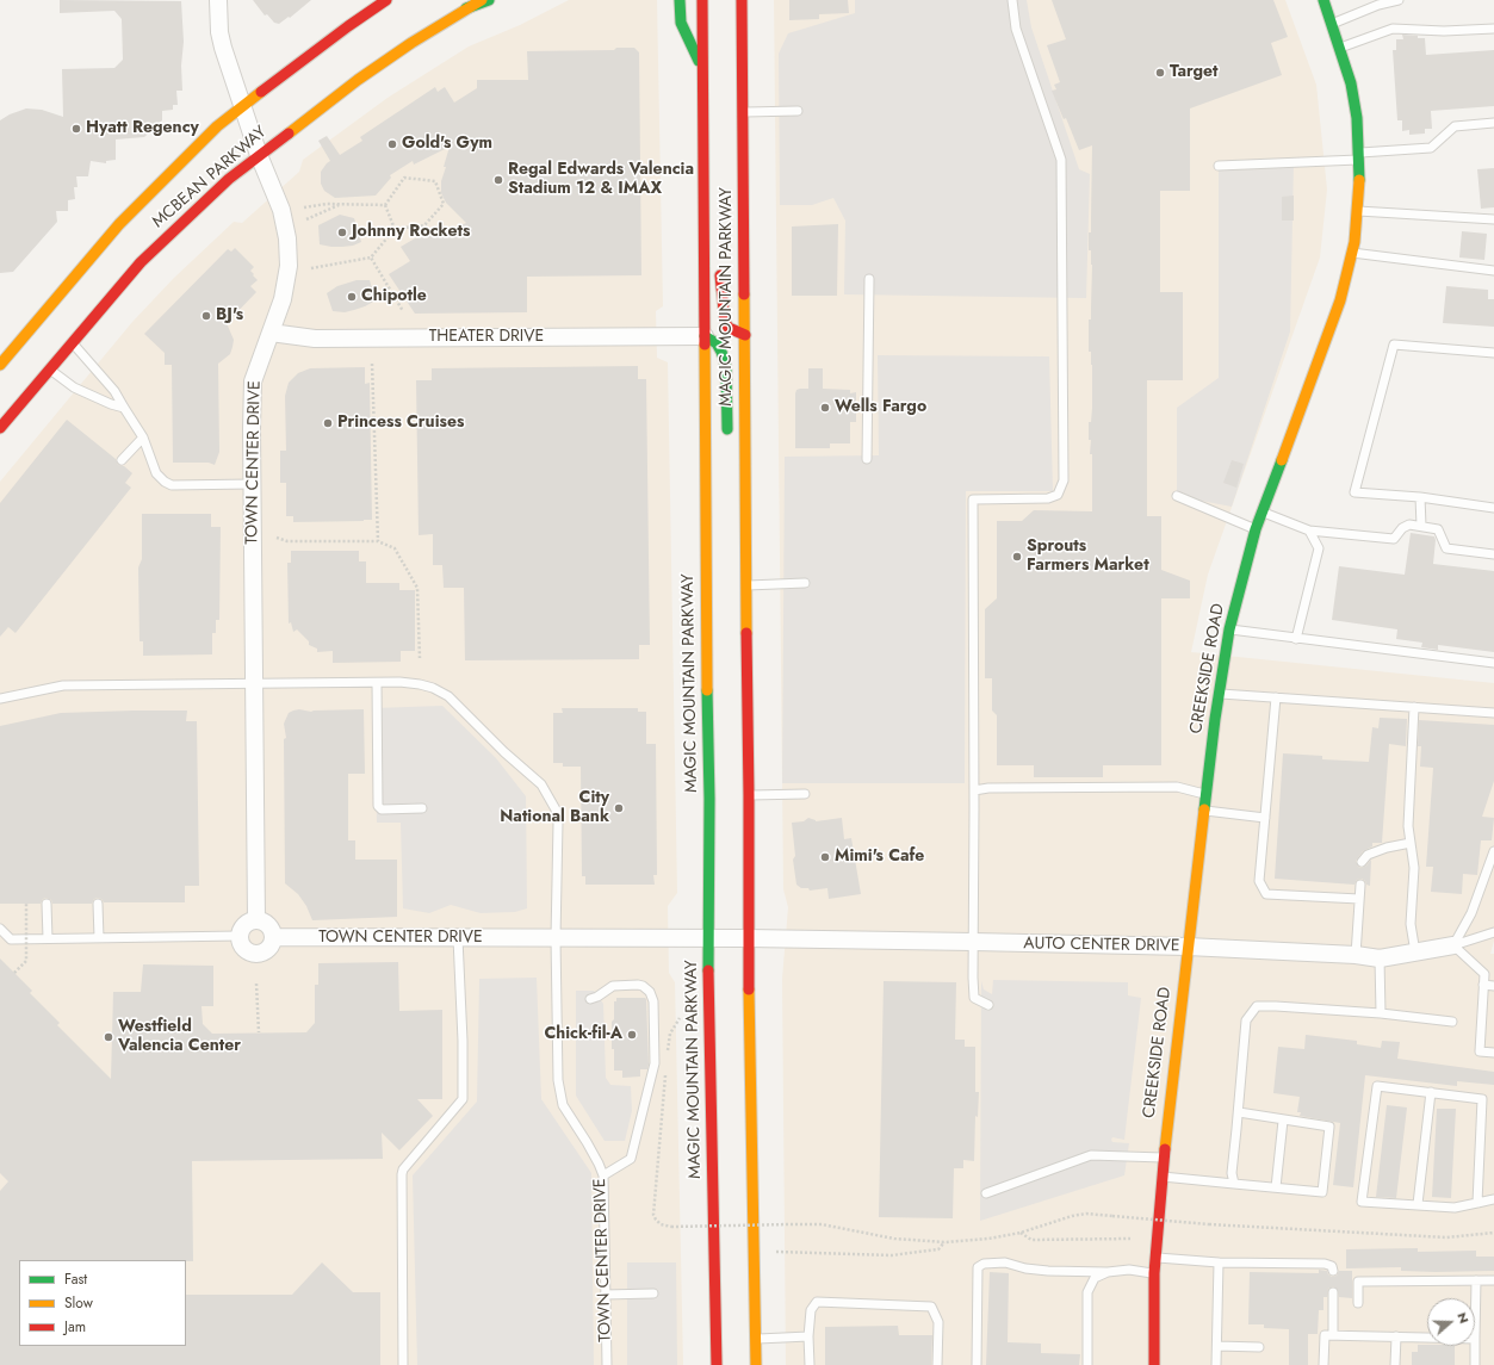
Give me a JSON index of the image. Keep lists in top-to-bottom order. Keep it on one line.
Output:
{"streets":{"main road":["MCBEAN PARKWAY","MAGIC MOUNTAIN PARKWAY","CREEKSIDE ROAD"],"street":["THEATER DRIVE","TOWN CENTER DRIVE","AUTO CENTER DRIVE"]},"crossings":[["MCBEAN PARKWAY","TOWN CENTER DRIVE"],["MAGIC MOUNTAIN PARKWAY","THEATER DRIVE"],["MAGIC MOUNTAIN PARKWAY","TOWN CENTER DRIVE"],["MAGIC MOUNTAIN PARKWAY","AUTO CENTER DRIVE"],["THEATER DRIVE","TOWN CENTER DRIVE"],["TOWN CENTER DRIVE","AUTO CENTER DRIVE"],["CREEKSIDE ROAD","AUTO CENTER DRIVE"]],"places":["Target","Hyatt Regency","Gold's Gym","Regal Edwards Valencia Stadium 12 & IMAX","Johnny Rockets","Chipotle","BJ's","Wells Fargo","Princess Cruises","Sprouts Farmers Market","City National Bank","Mimi's Cafe","Chick-fil-A","Westfield Valencia Center"],"legend":["Fast","Slow","Jam"],"north":"right"}
